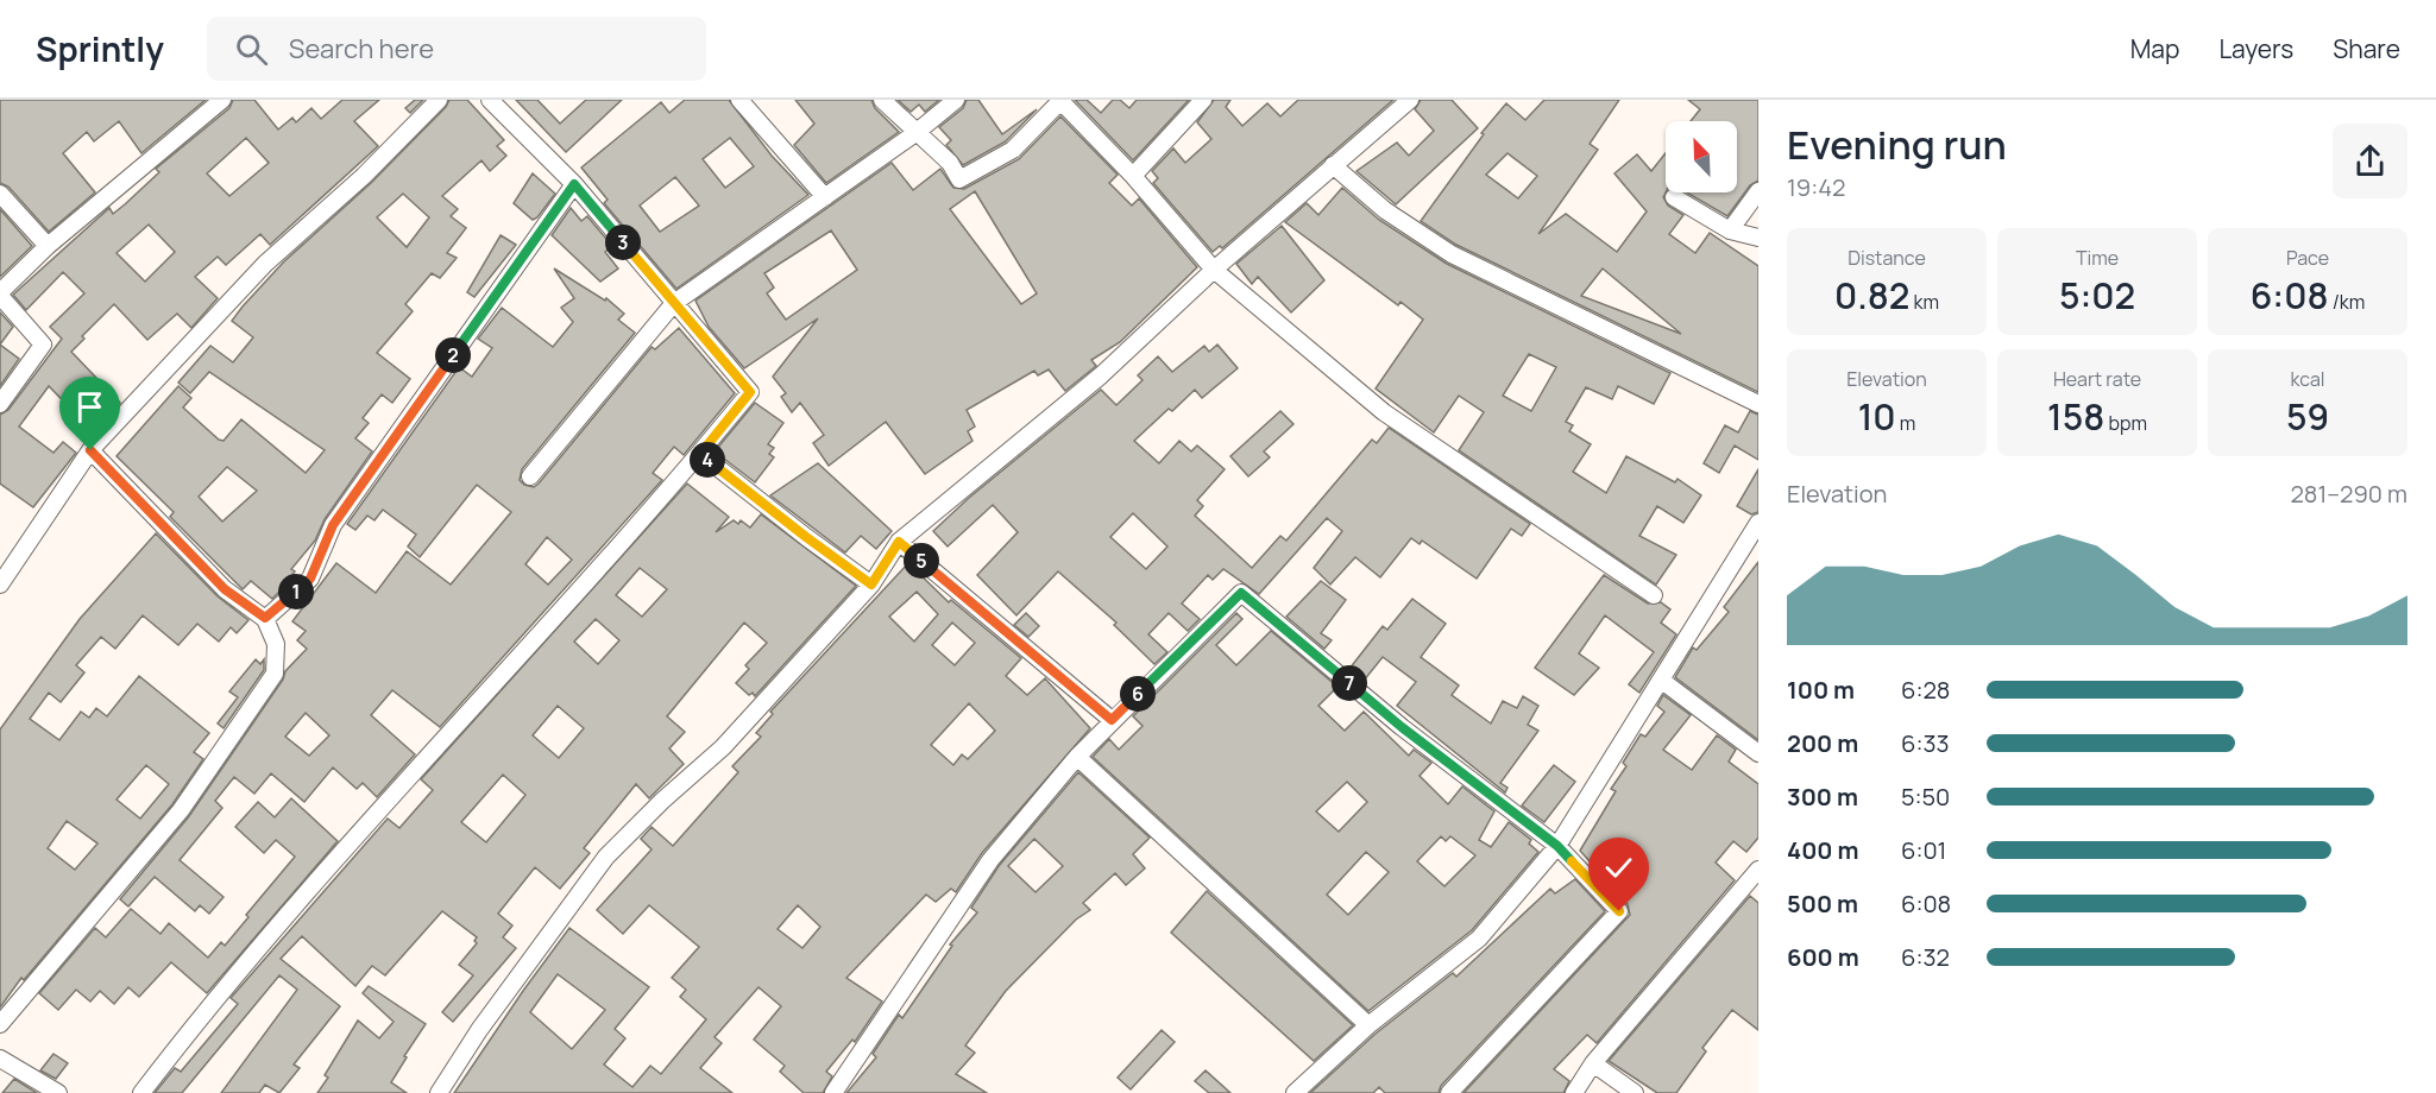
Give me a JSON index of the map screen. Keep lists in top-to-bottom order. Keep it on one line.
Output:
{"north":"top left","page":{"header":"Sprintly","search":"Search here","nav":["Map","Layers","Share"],"heading":["Evening run","19:42"],"stats":[["Distance","0.82 km"],["Time","5:02"],["Pace","6:08 /km"],["Elevation","10 m"],["Heart rate","158 bpm"],["kcal","59"]],"pins":["3","2","4","5","1","7","6"],"chart":["Elevation","281–290 m"],"list":[{"name":"100 m","note":"6:28"},{"name":"200 m","note":"6:33"},{"name":"300 m","note":"5:50"},{"name":"400 m","note":"6:01"},{"name":"500 m","note":"6:08"},{"name":"600 m","note":"6:32"}]}}
